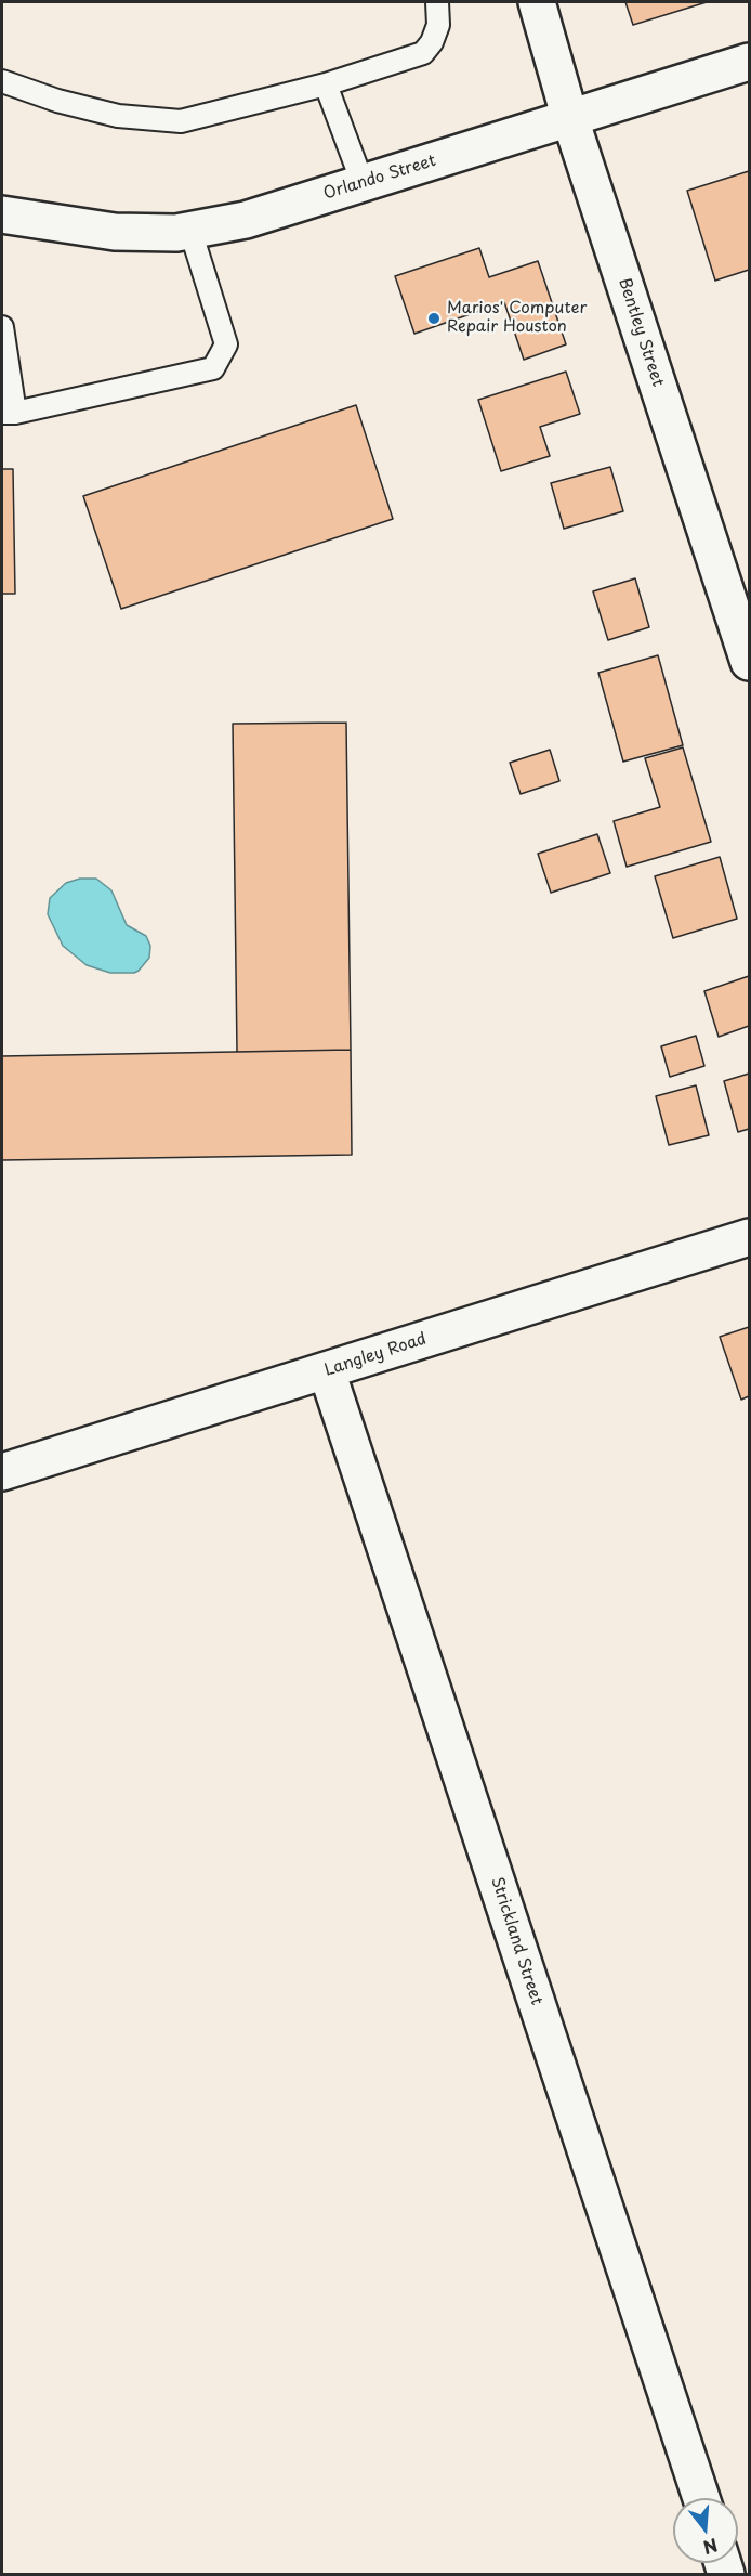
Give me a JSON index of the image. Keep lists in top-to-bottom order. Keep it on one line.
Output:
{"streets":{"street":["Orlando Street","Bentley Street","Langley Road","Strickland Street"]},"crossings":[["Orlando Street","Bentley Street"],["Langley Road","Strickland Street"]],"places":["Marios' Computer Repair Houston"],"north":"bottom"}
